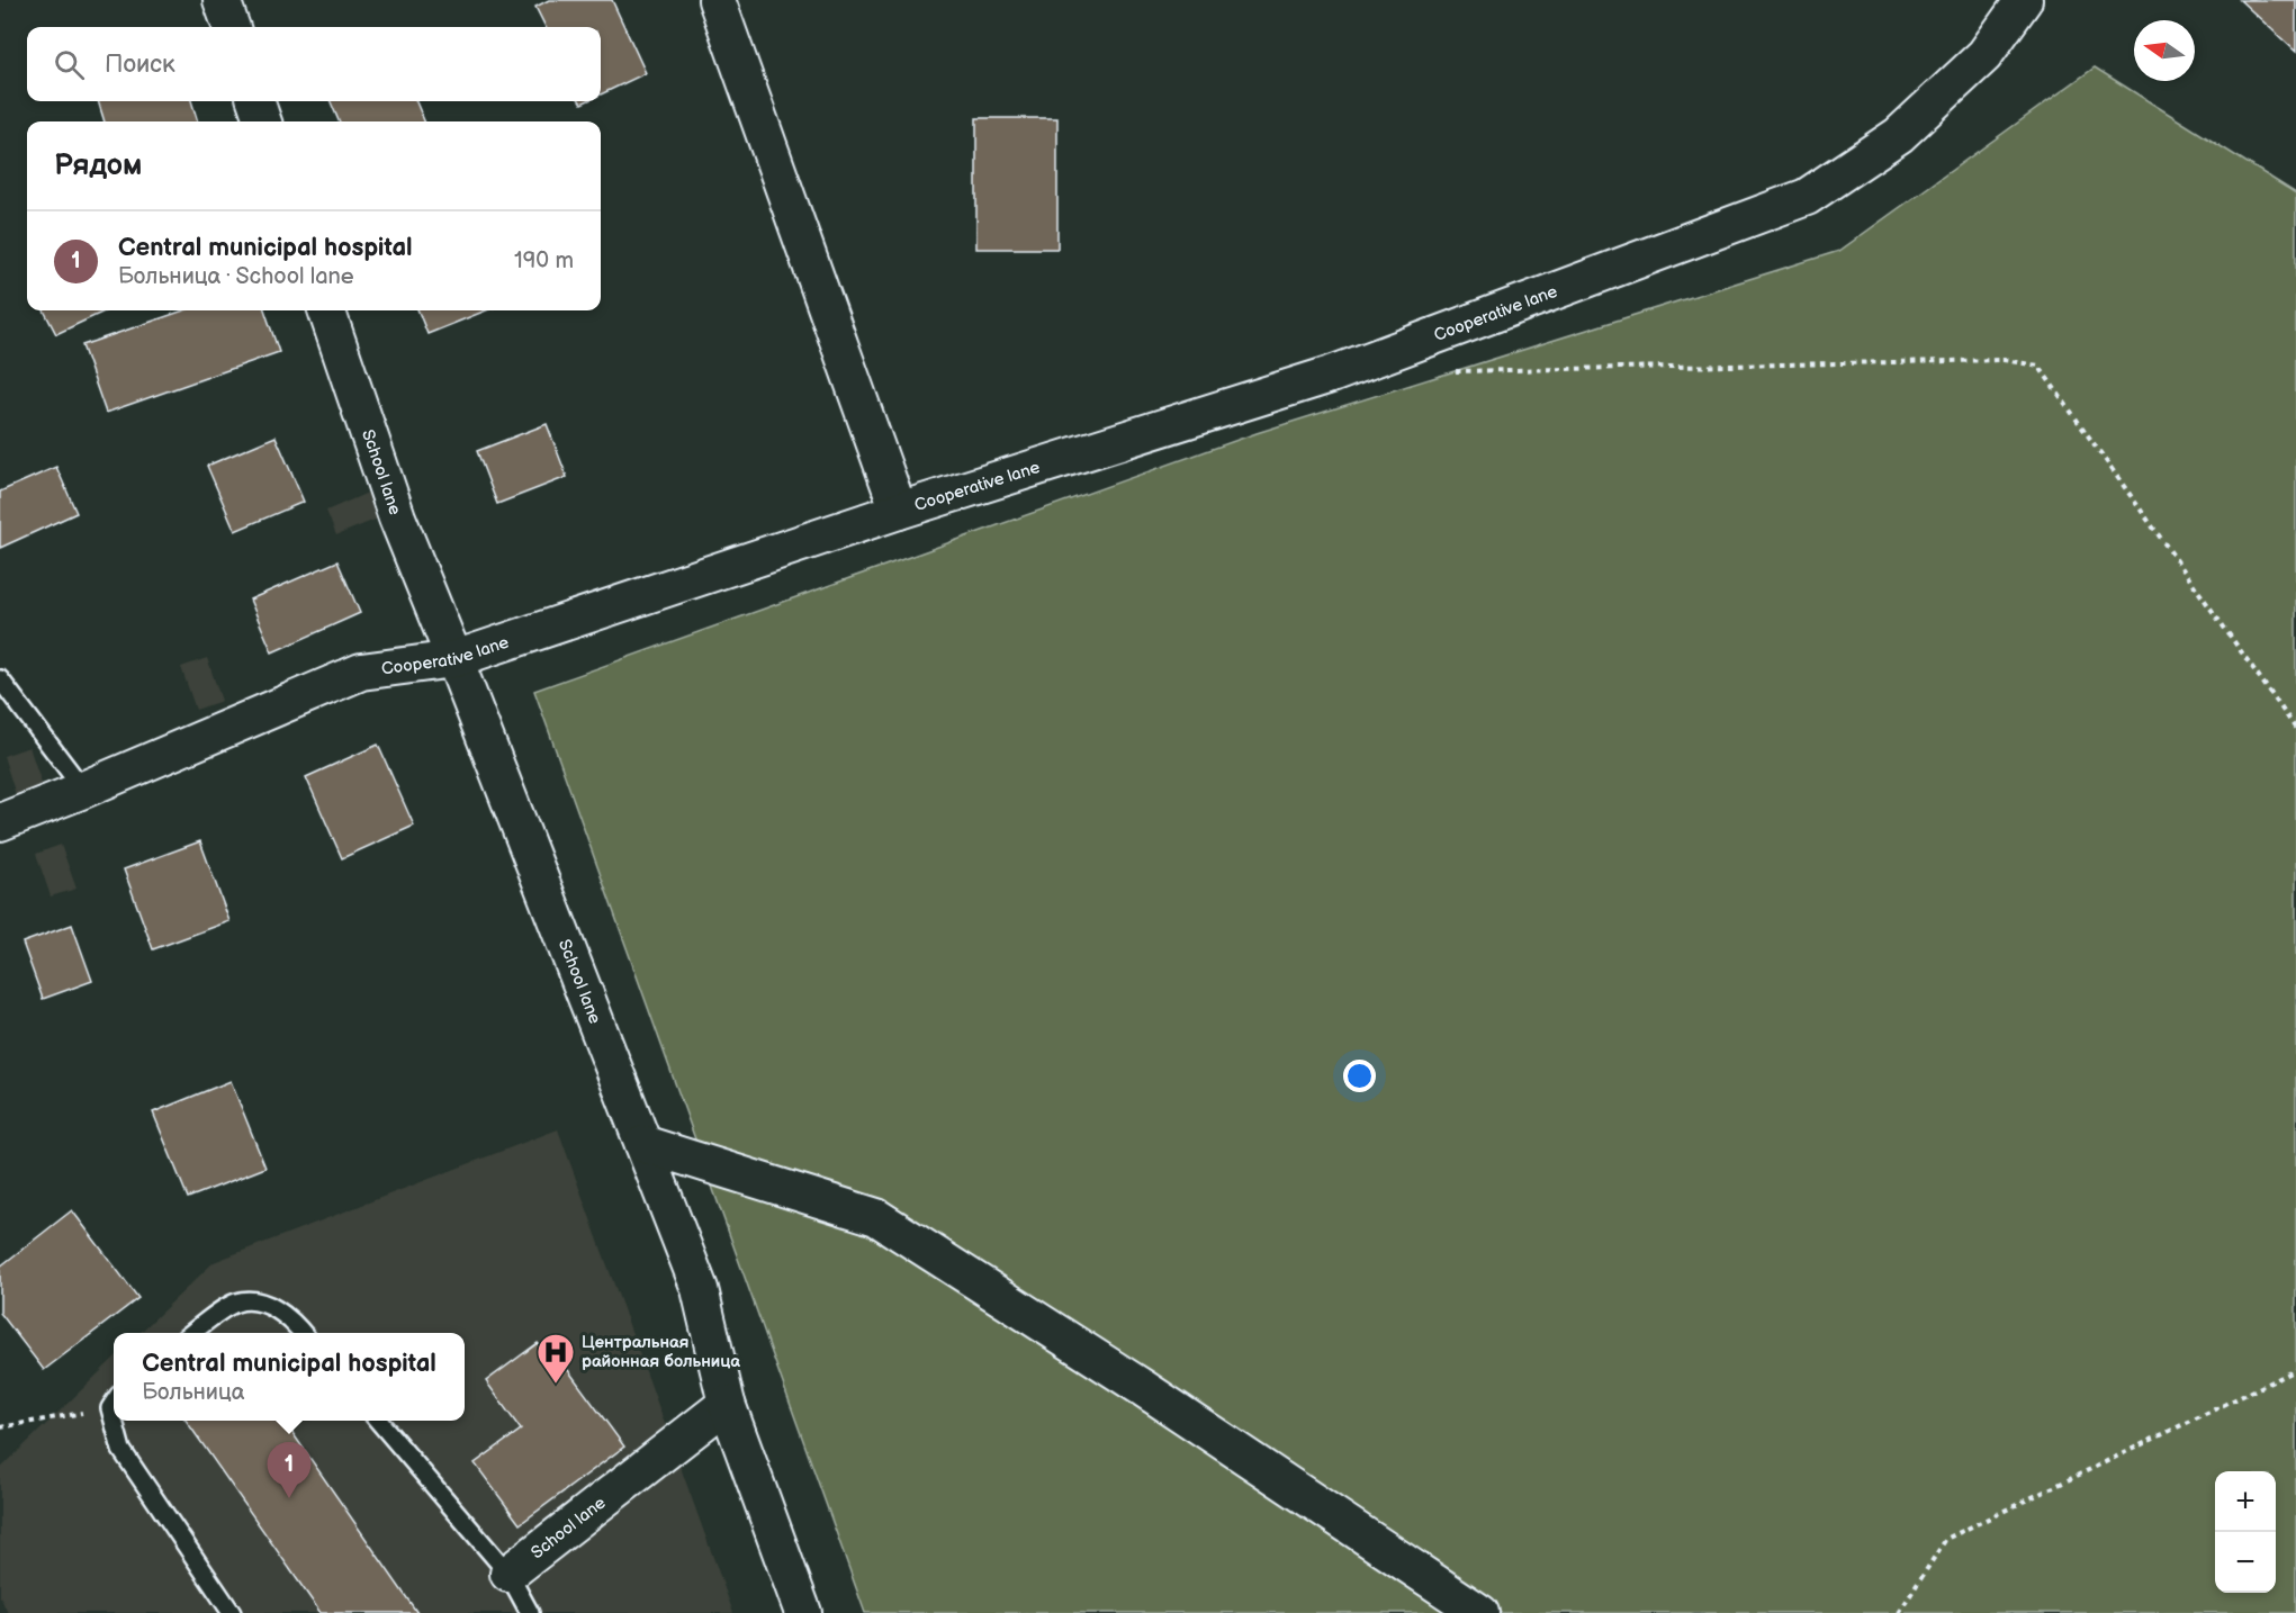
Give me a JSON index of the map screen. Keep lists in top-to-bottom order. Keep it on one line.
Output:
{"streets":{"street":["Cooperative lane","School lane"]},"crossings":[["Cooperative lane","School lane"]],"places":{"hospital":["Центральная районная больница"]},"north":"left","page":{"search":"Поиск","heading":"Рядом","list":[{"mark":"1","name":"Central municipal hospital","note":"Больница · School lane","value":"190 m"}],"popup":["Central municipal hospital","Больница"],"pins":"1","map_buttons":["+","−"]}}
